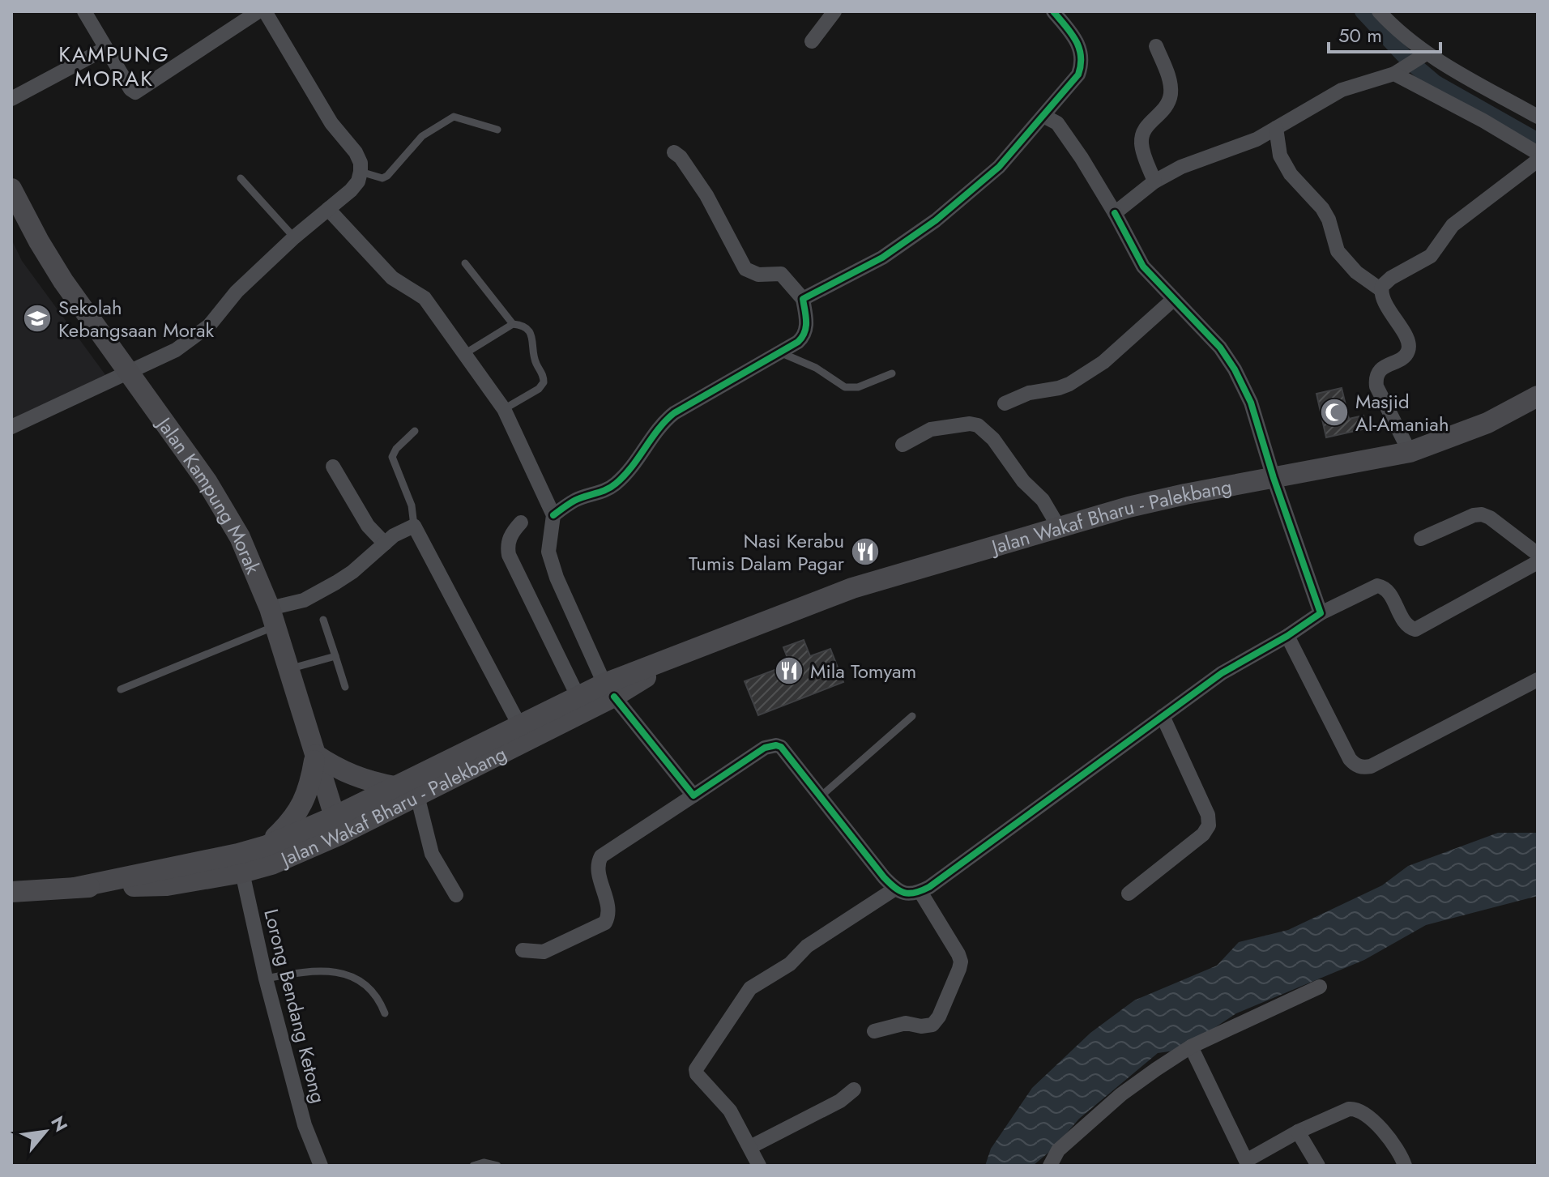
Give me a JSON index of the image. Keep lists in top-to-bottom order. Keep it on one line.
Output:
{"streets":{"main road":["Jalan Kampung Morak","Jalan Wakaf Bharu - Palekbang"],"street":["Lorong Bendang Ketong"]},"crossings":[["Jalan Kampung Morak","Jalan Wakaf Bharu - Palekbang"],["Jalan Wakaf Bharu - Palekbang","Lorong Bendang Ketong"]],"districts":["KAMPUNG MORAK"],"places":{"school or university":["Sekolah Kebangsaan Morak"],"mosque":["Masjid Al-Amaniah"],"restaurant":["Nasi Kerabu Tumis Dalam Pagar","Mila Tomyam"]},"scale_bar":"50 m","north":"top right"}
